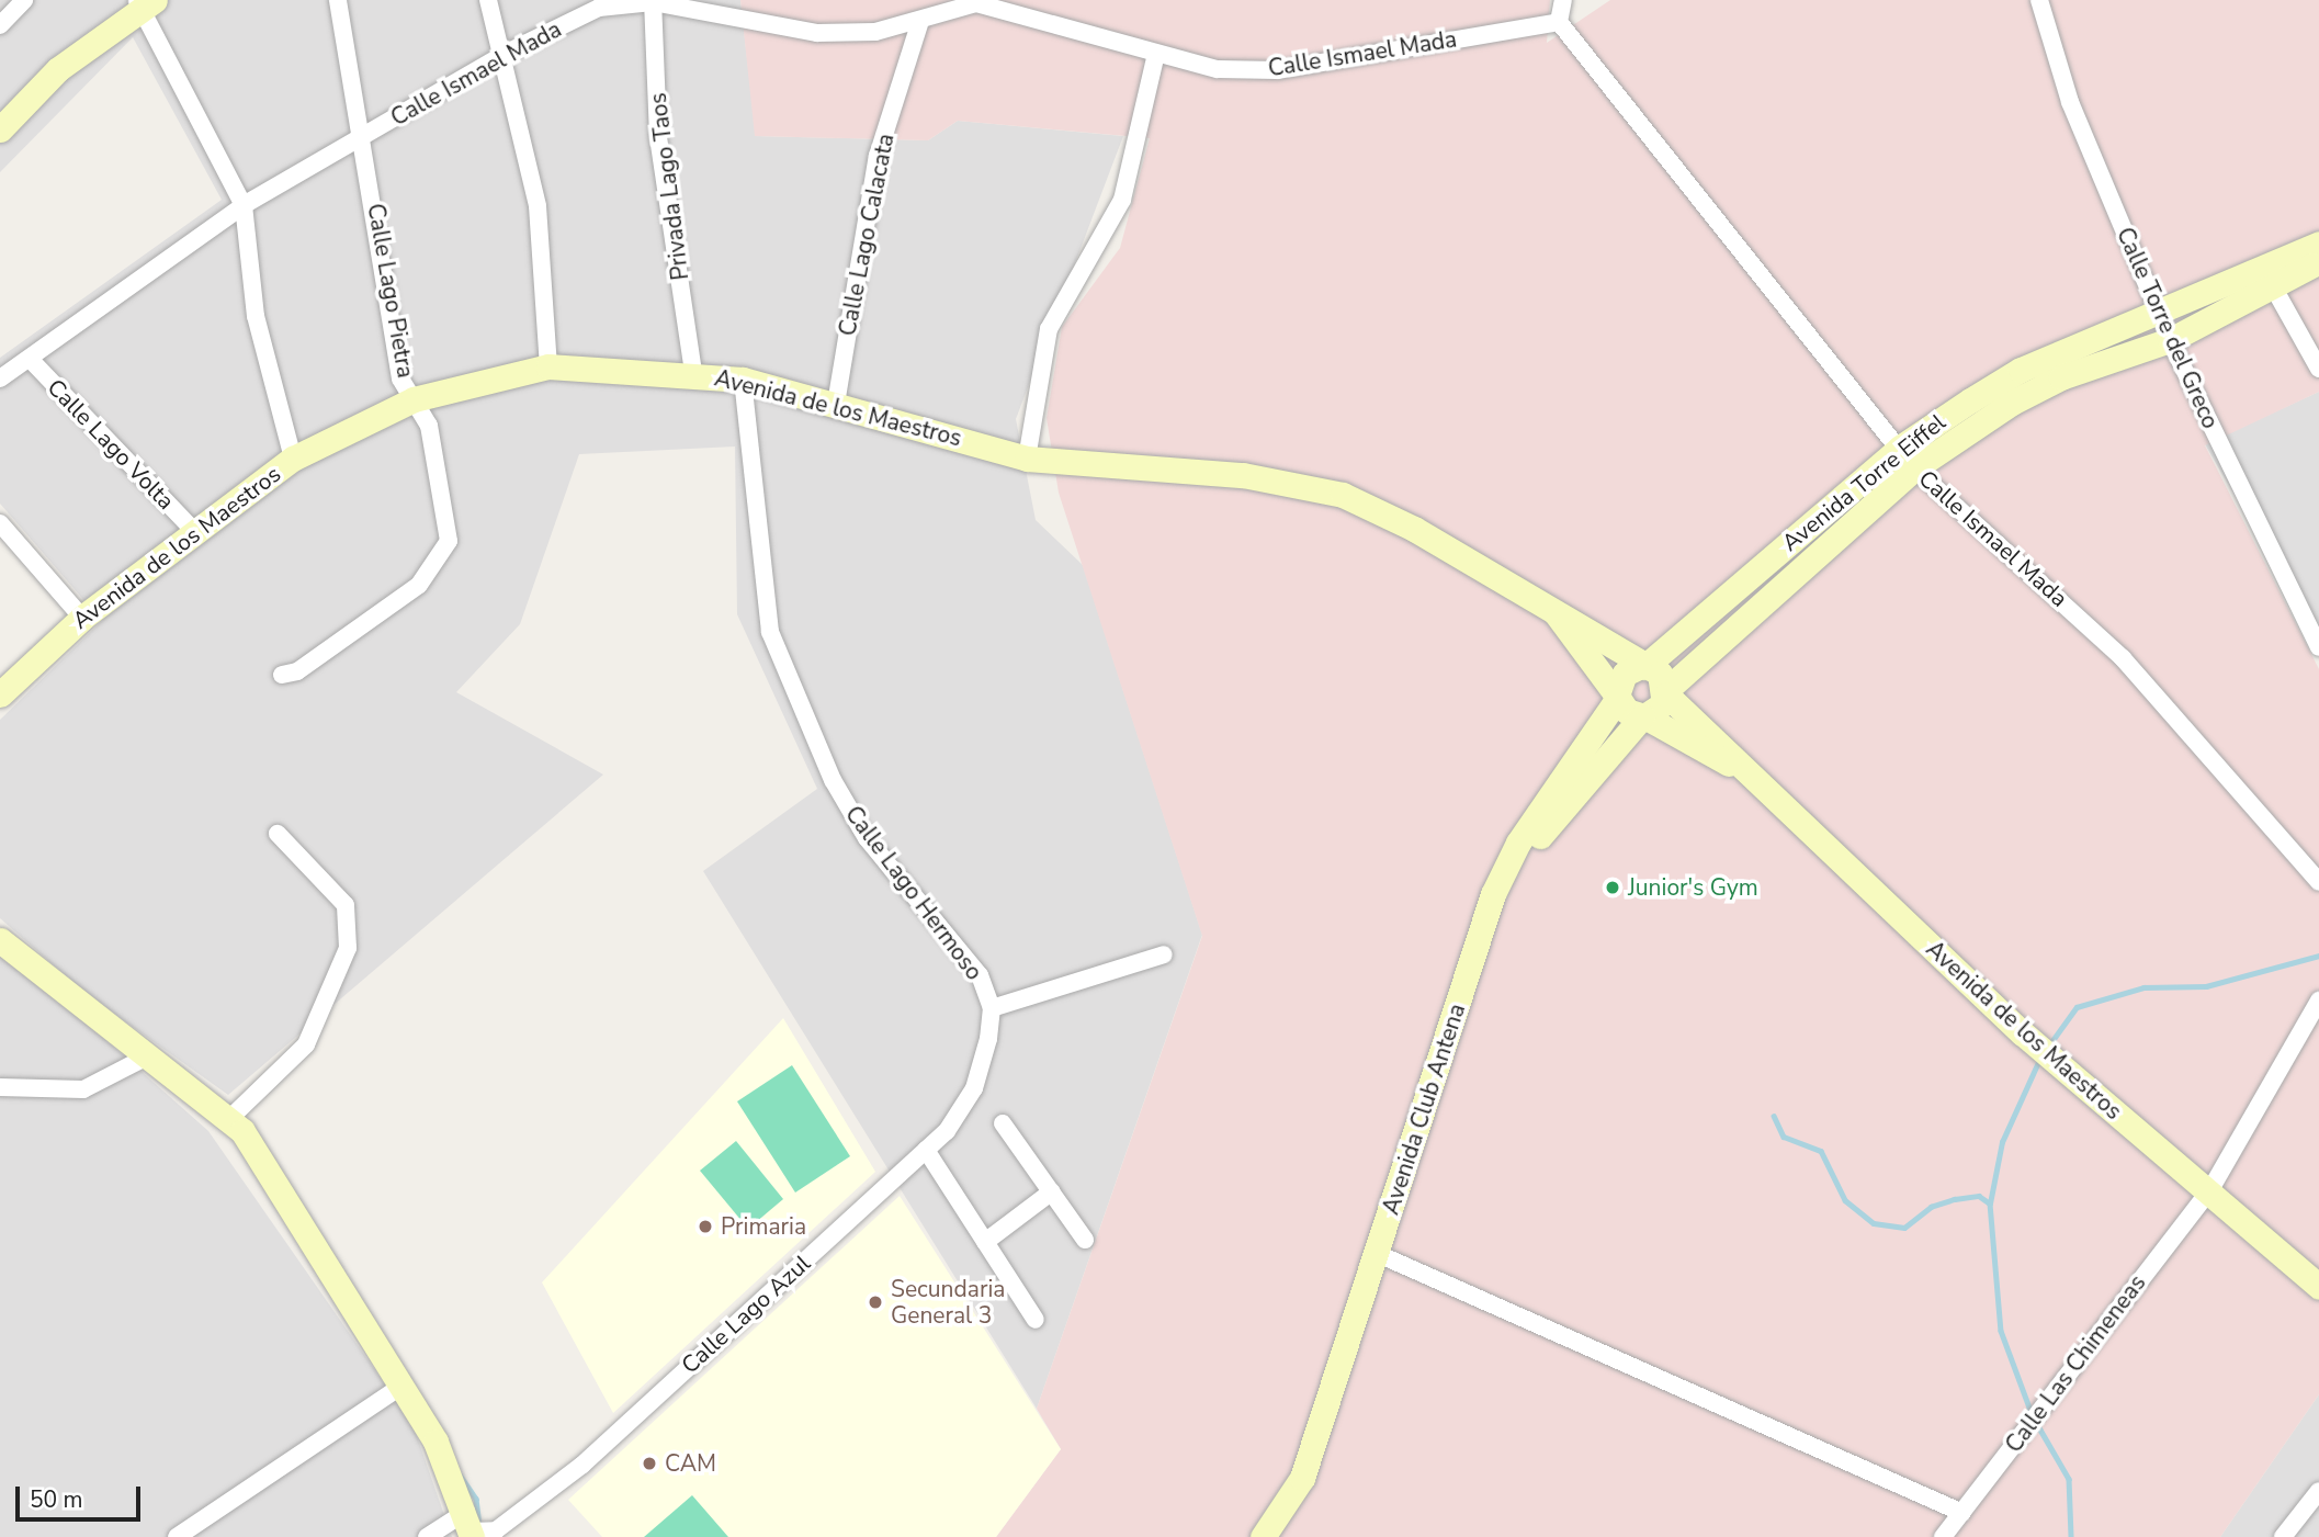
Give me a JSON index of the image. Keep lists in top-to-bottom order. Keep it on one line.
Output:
{"streets":{"street":["Calle Ismael Mada","Privada Lago Taos","Calle Lago Calacata","Calle Lago Pietra","Calle Torre del Greco","Avenida de los Maestros","Calle Lago Volta","Avenida Torre Eiffel","Calle Lago Hermoso","Avenida Club Antena","Calle Lago Azul","Calle Las Chimeneas"]},"crossings":[["Calle Ismael Mada","Privada Lago Taos"],["Calle Ismael Mada","Calle Lago Calacata"],["Calle Ismael Mada","Calle Lago Pietra"],["Calle Ismael Mada","Calle Lago Volta"],["Calle Ismael Mada","Avenida Torre Eiffel"],["Privada Lago Taos","Avenida de los Maestros"],["Calle Lago Calacata","Avenida de los Maestros"],["Calle Lago Pietra","Avenida de los Maestros"],["Calle Torre del Greco","Avenida Torre Eiffel"],["Avenida de los Maestros","Calle Lago Volta"],["Avenida de los Maestros","Avenida Torre Eiffel"],["Avenida de los Maestros","Calle Lago Hermoso"],["Avenida de los Maestros","Avenida Club Antena"],["Avenida de los Maestros","Calle Las Chimeneas"],["Avenida Torre Eiffel","Avenida Club Antena"],["Calle Lago Hermoso","Calle Lago Azul"]],"places":["Junior's Gym","Primaria","Secundaria General 3","CAM"],"scale_bar":"50 m"}
